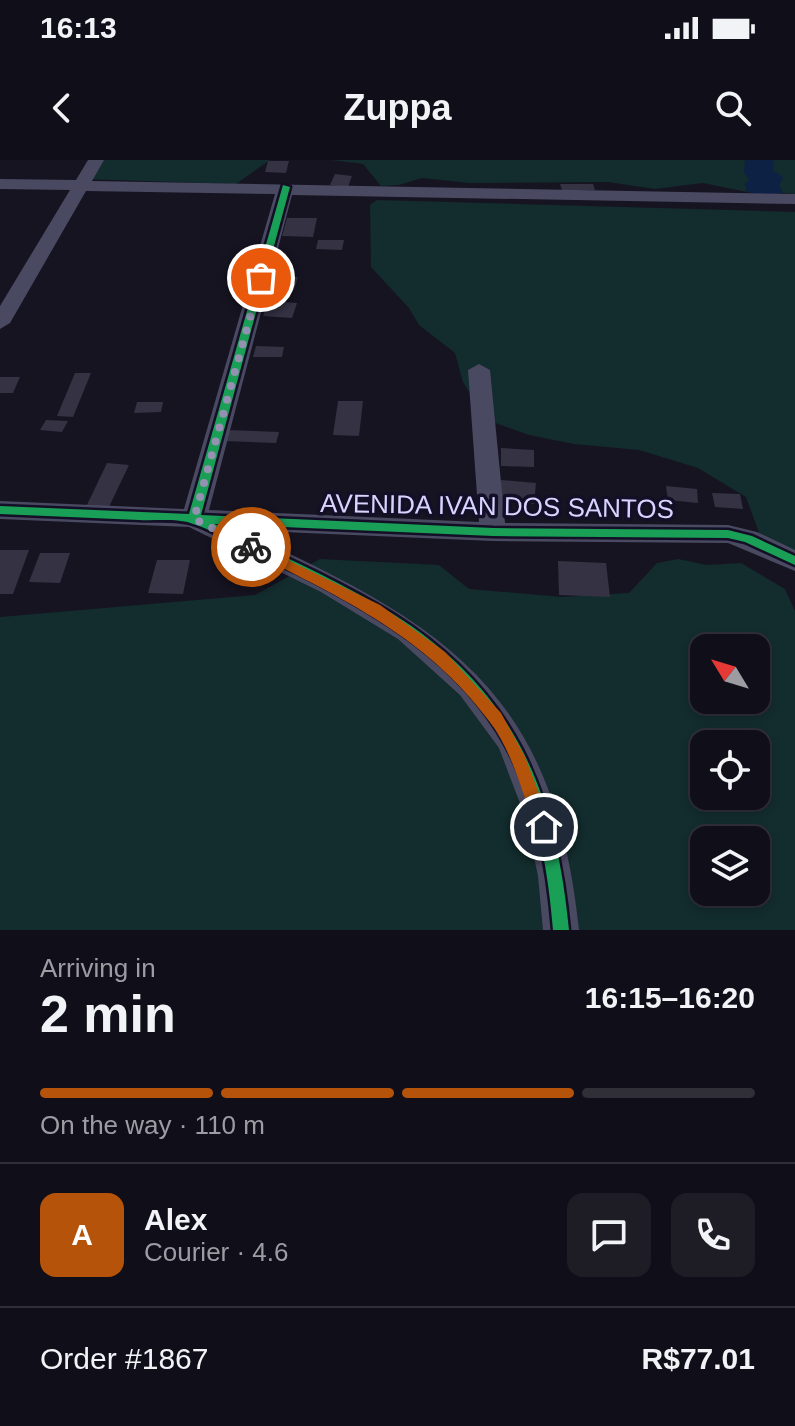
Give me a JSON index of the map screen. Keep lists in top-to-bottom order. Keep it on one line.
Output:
{"streets":{"street":["AVENIDA IVAN DOS SANTOS"]},"north":"top left","page":{"status":"16:13","header":"Zuppa","heading":["2 min","Arriving in","16:15–16:20"],"panel":["Alex","Courier · 4.6","Order #1867","R$77.01"],"bar":"On the way · 110 m","round":"A"}}
